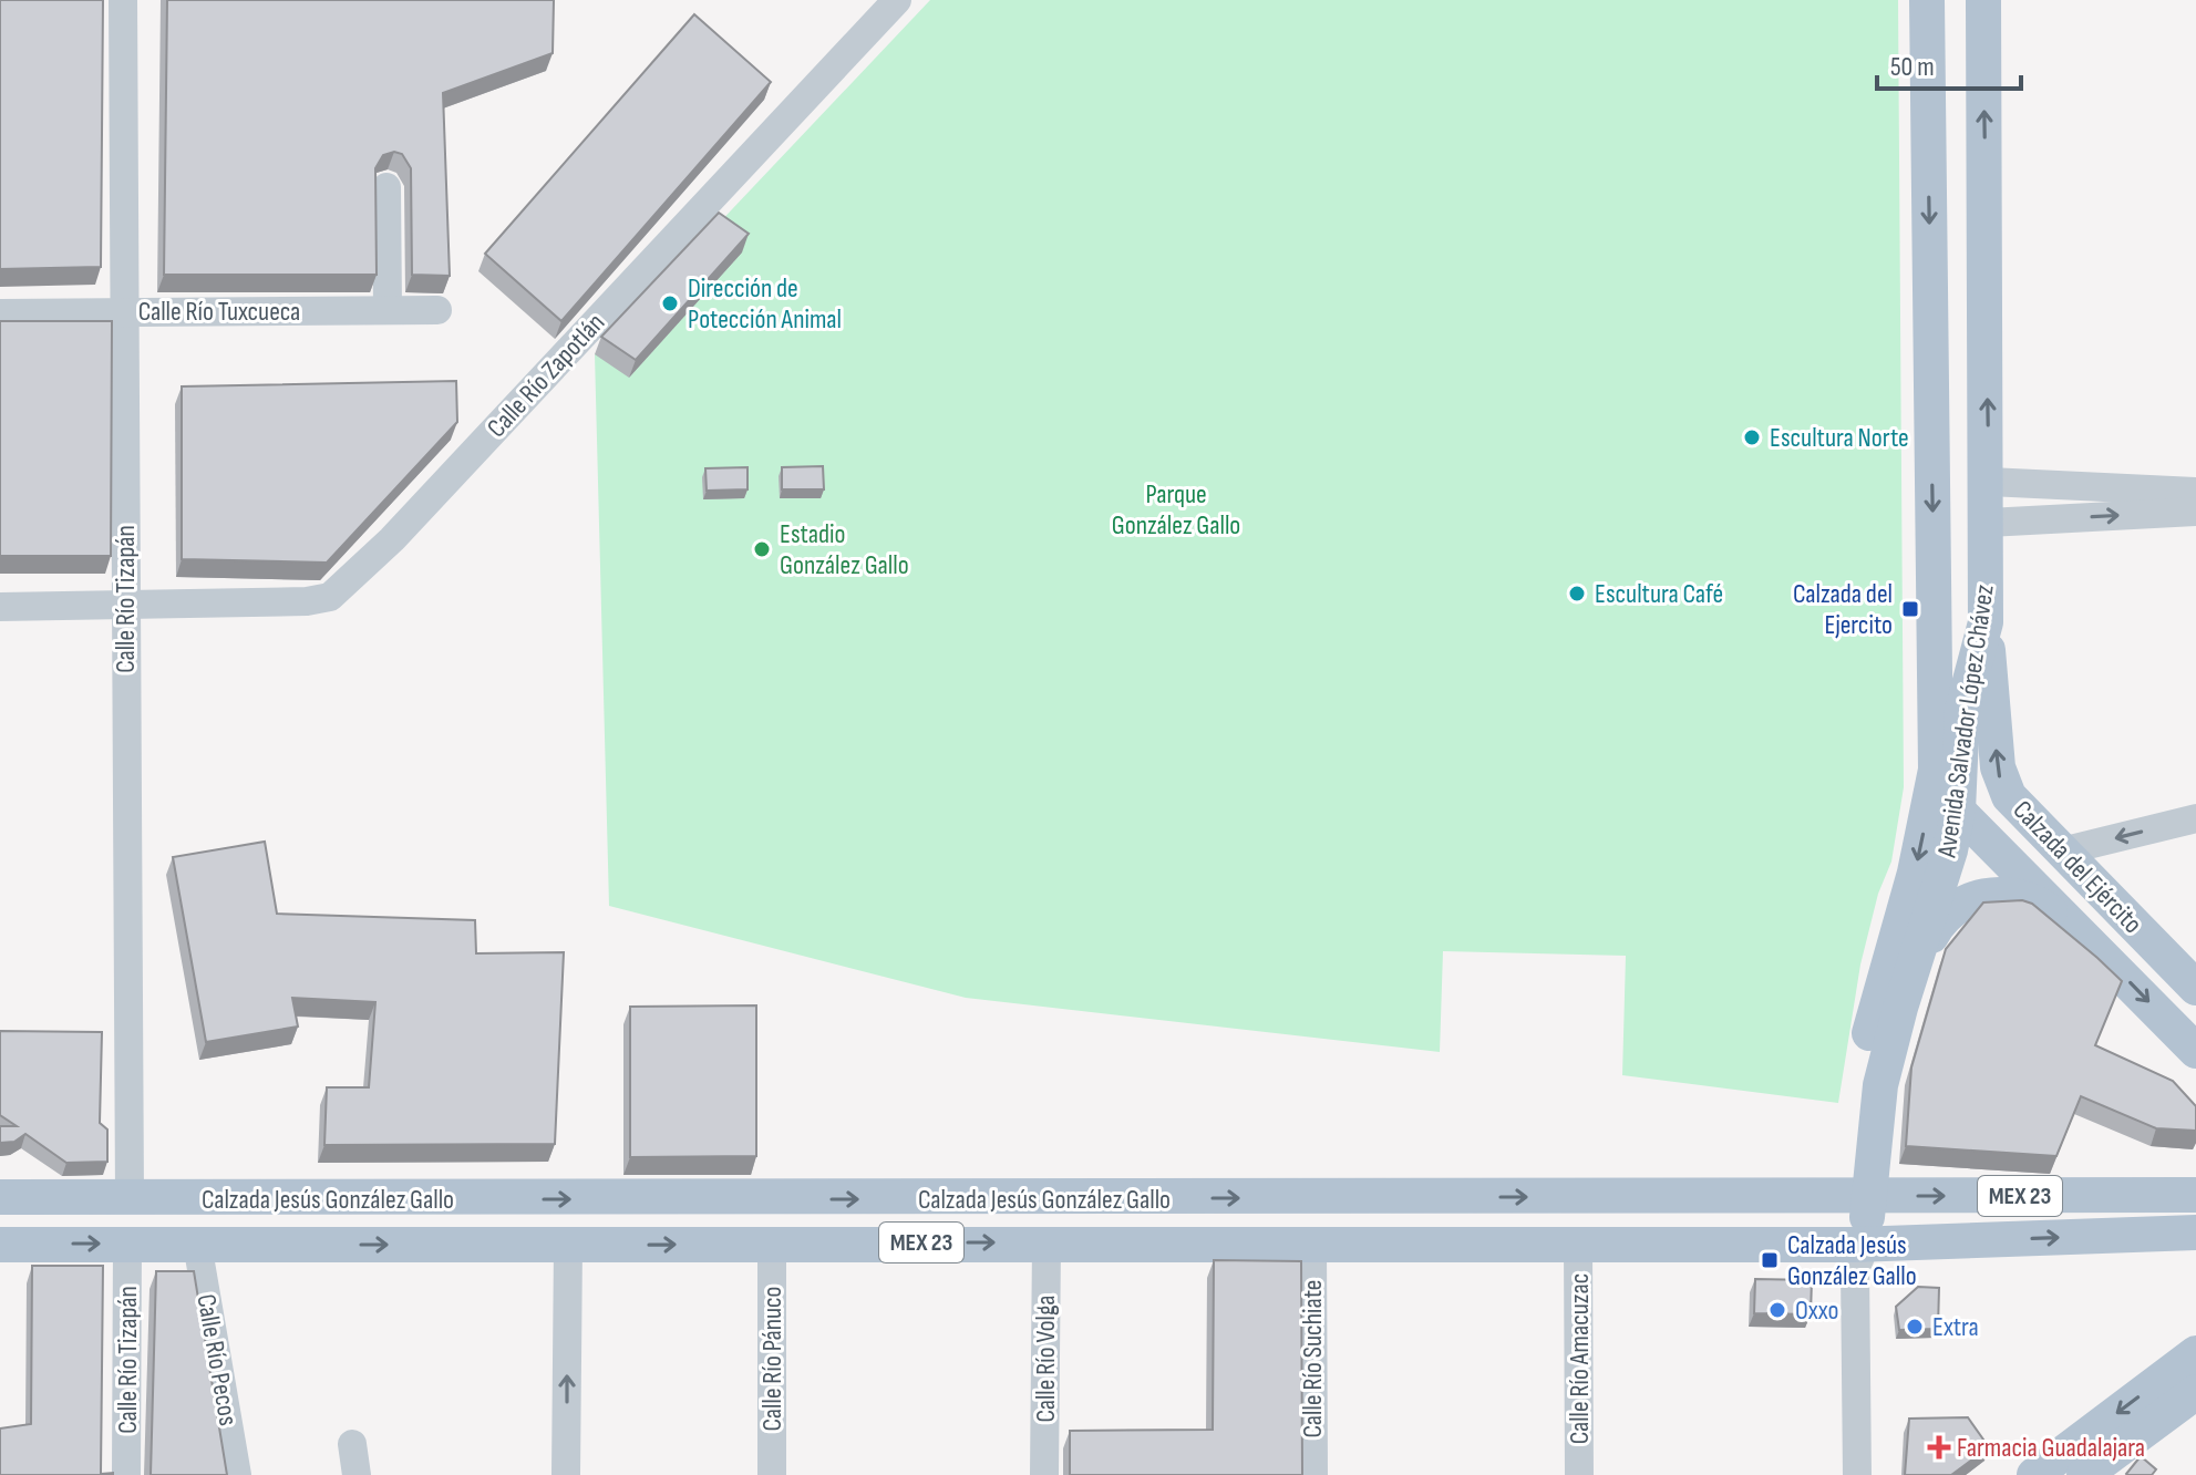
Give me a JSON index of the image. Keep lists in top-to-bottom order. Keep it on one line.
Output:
{"streets":{"main road":["Avenida Salvador López Chávez","Calzada del Ejército","MEX 23","Calzada Jesús González Gallo"],"street":["Calle Río Tuxcueca","Calle Río Zapotlán","Calle Río Tizapán","Calle Río Pánuco","Calle Río Volga","Calle Río Suchiate","Calle Río Amacuzac","Calle Río Pecos"]},"crossings":[["Calle Río Tuxcueca","Calle Río Tizapán"],["Calle Río Zapotlán","Calle Río Tizapán"],["Calle Río Tizapán","Calzada Jesús González Gallo"],["Avenida Salvador López Chávez","Calzada del Ejército"],["Avenida Salvador López Chávez","Calzada Jesús González Gallo"],["Calzada Jesús González Gallo","Calle Río Pánuco"],["Calzada Jesús González Gallo","Calle Río Volga"],["Calzada Jesús González Gallo","Calle Río Suchiate"],["Calzada Jesús González Gallo","Calle Río Amacuzac"],["Calzada Jesús González Gallo","Calle Río Pecos"]],"parks":["Parque González Gallo"],"places":{"other":["Dirección de Potección Animal","Escultura Norte","Estadio González Gallo","Escultura Café","Oxxo","Extra"],"transit":["Calzada del Ejercito","Calzada Jesús González Gallo"],"health":["Farmacia Guadalajara"]},"scale_bar":"50 m"}
